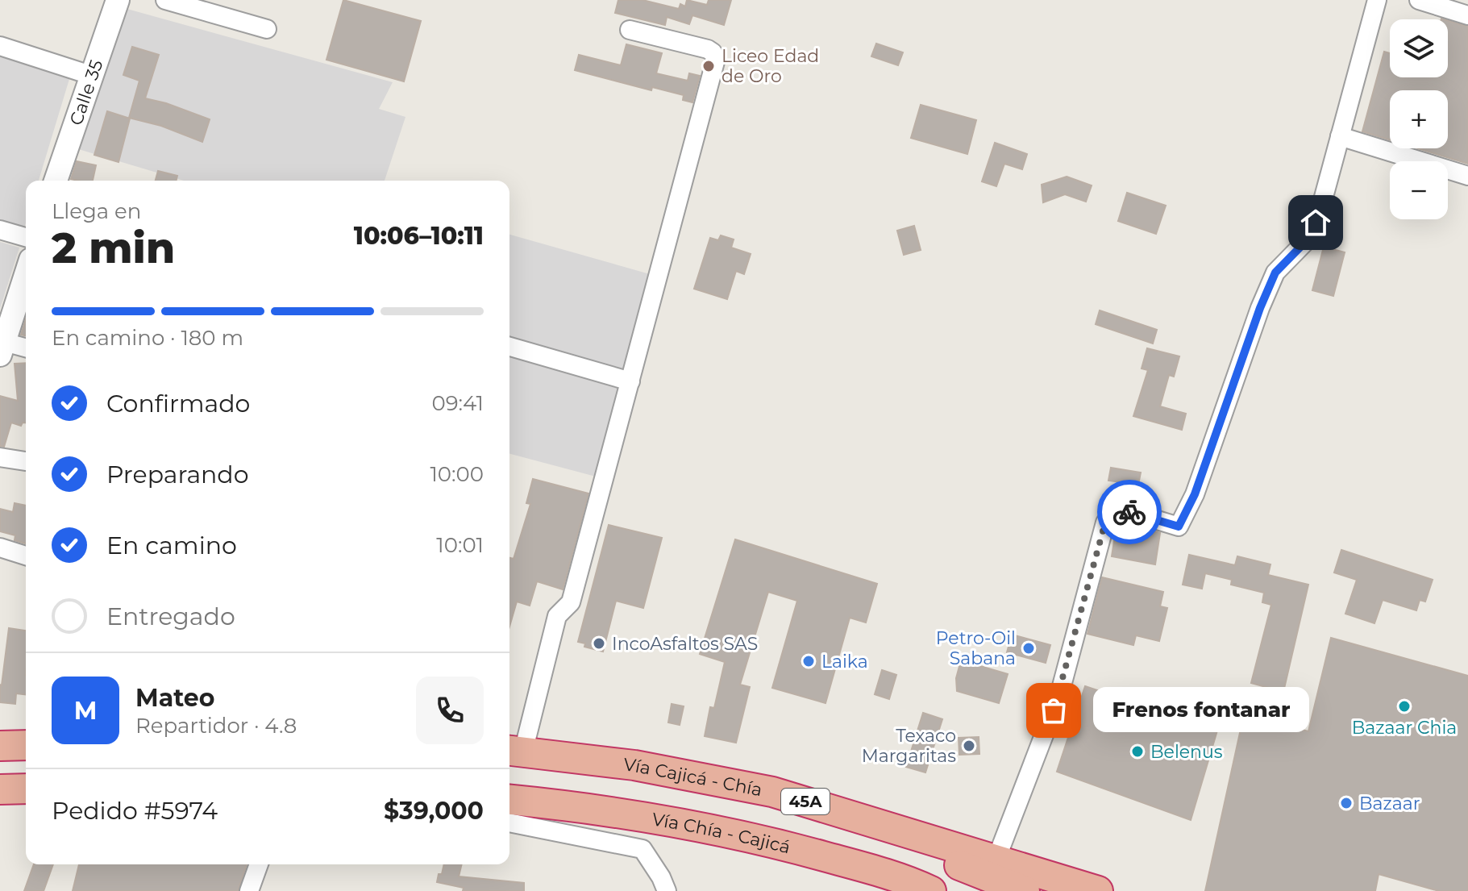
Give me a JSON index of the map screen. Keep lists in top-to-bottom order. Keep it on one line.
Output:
{"streets":{"highway":["Vía Cajicá - Chía","45A","Vía Chía - Cajicá"],"street":["Calle 35"]},"places":["Liceo Edad de Oro","IncoAsfaltos SAS","Petro-Oil Sabana","Laika","Bazaar Chia","Frenos fontanar","Texaco Margaritas","Belenus","Bazaar"],"page":{"map_buttons":["+","−"],"heading":["2 min","Llega en","10:06–10:11"],"panel":["Mateo","Repartidor · 4.8","Pedido #5974","$39,000"],"bar":"En camino · 180 m","list":[["Confirmado","09:41"],["Preparando","10:00"],["En camino","10:01"],"Entregado"],"round":"M","bubble":"Frenos fontanar"}}
